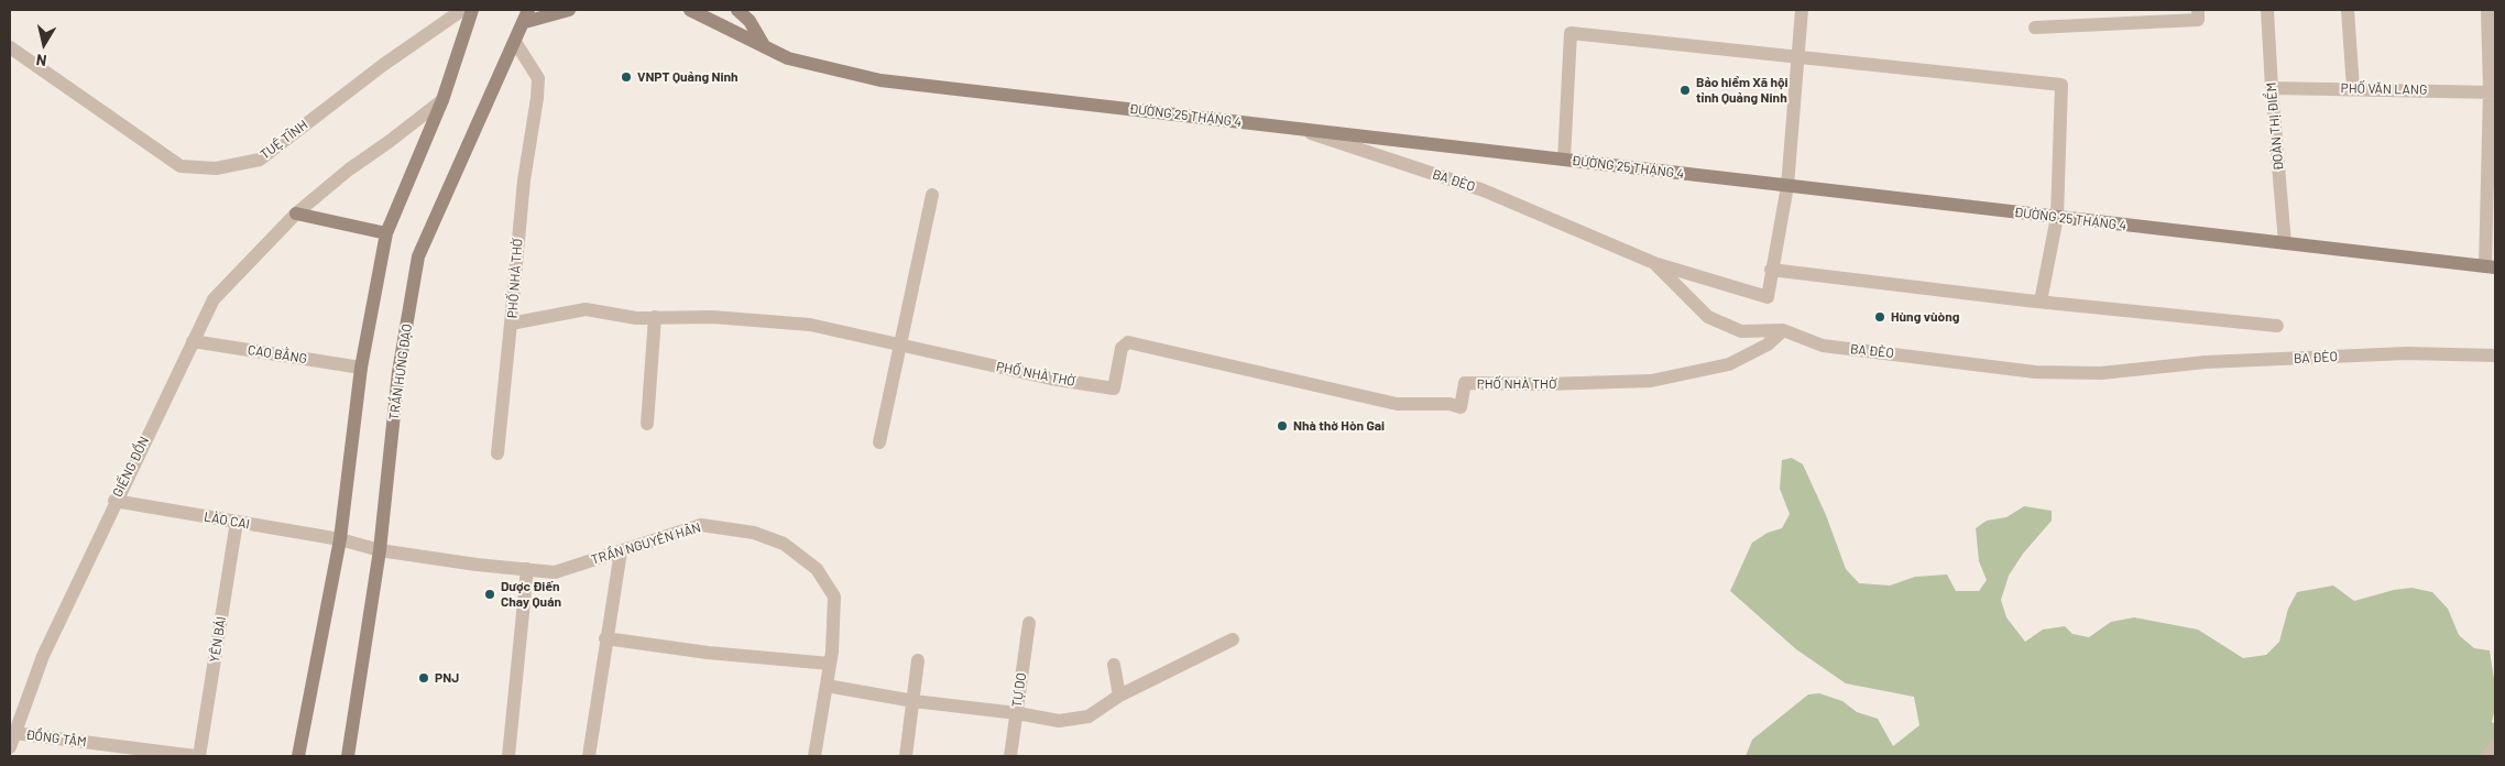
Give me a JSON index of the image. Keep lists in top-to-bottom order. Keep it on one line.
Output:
{"streets":{"street":["PHỐ VĂN LANG","ĐƯỜNG 25 THÁNG 4","ĐOÀN THỊ ĐIỂM","TUỆ TĨNH","BA ĐÈO","PHỐ NHÀ THỜ","CAO BẰNG","TRẦN HƯNG ĐẠO","GIẾNG ĐỒN","LÀO CAI","TRẦN NGUYÊN HÃN","YÊN BÁI","TỰ DO","ĐỒNG TÂM"]},"crossings":[["PHỐ VĂN LANG","ĐOÀN THỊ ĐIỂM"],["ĐƯỜNG 25 THÁNG 4","ĐOÀN THỊ ĐIỂM"],["ĐƯỜNG 25 THÁNG 4","BA ĐÈO"],["BA ĐÈO","PHỐ NHÀ THỜ"],["PHỐ NHÀ THỜ","TRẦN HƯNG ĐẠO"],["CAO BẰNG","GIẾNG ĐỒN"],["TRẦN HƯNG ĐẠO","TRẦN NGUYÊN HÃN"],["GIẾNG ĐỒN","LÀO CAI"],["GIẾNG ĐỒN","ĐỒNG TÂM"],["LÀO CAI","TRẦN NGUYÊN HÃN"],["LÀO CAI","YÊN BÁI"],["YÊN BÁI","ĐỒNG TÂM"]],"places":["VNPT Quảng Ninh","Bảo hiểm Xã hội tỉnh Quảng Ninh","Hùng vùòng","Nhà thờ Hòn Gai","Dược Điến Chay Quán","PNJ"],"north":"bottom"}
